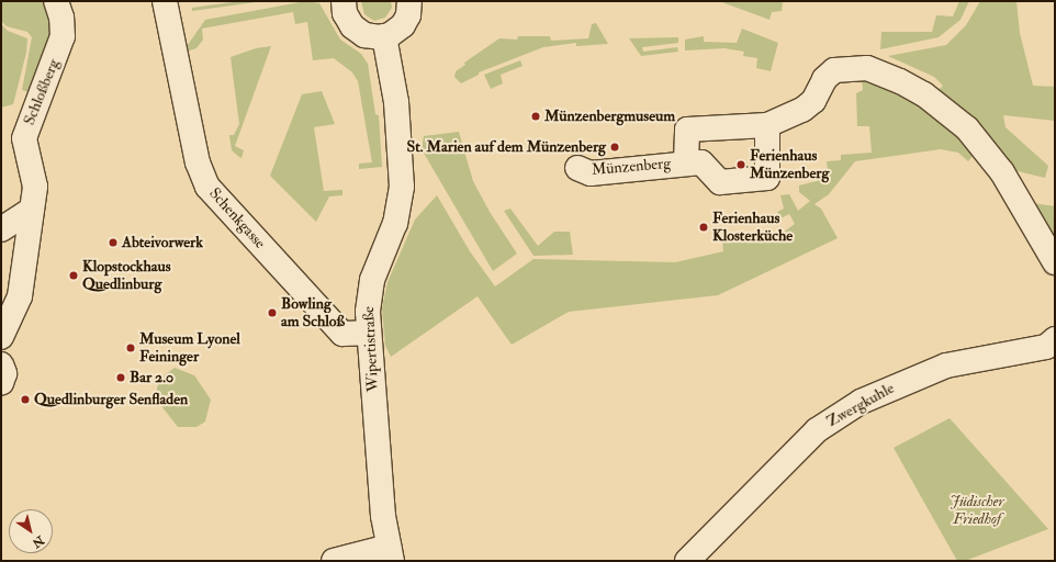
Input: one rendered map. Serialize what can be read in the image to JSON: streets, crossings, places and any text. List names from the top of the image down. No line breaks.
{"streets":{"street":["Schloßberg","Münzenberg","Schenkgasse","Wipertistraße","Zwergkuhle"]},"crossings":[["Schenkgasse","Wipertistraße"]],"parks":["Jüdischer Friedhof"],"places":["Münzenbergmuseum","St. Marien auf dem Münzenberg","Ferienhaus Münzenberg","Ferienhaus Klosterküche","Abteivorwerk","Klopstockhaus Quedlinburg","Bowling am Schloß","Museum Lyonel Feininger","Bar 2.0","Quedlinburger Senfladen"],"north":"bottom right"}
